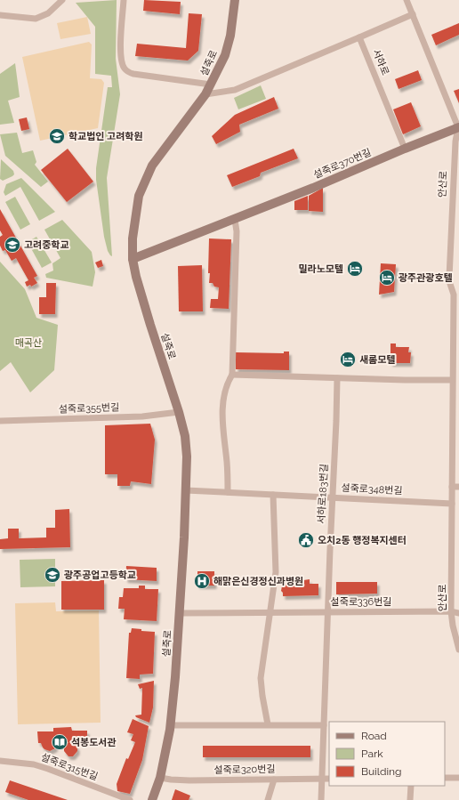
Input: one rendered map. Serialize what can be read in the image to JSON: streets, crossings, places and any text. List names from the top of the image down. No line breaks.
{"streets":{"main road":["설죽로","설죽로370번길"],"street":["서하로","안산로","설죽로355번길","설죽로348번길","서하로183번길","설죽로336번길","설죽로315번길","설죽로320번길"]},"crossings":[["서하로","설죽로370번길"],["설죽로","설죽로370번길"],["설죽로","설죽로355번길"],["설죽로","설죽로348번길"],["설죽로","설죽로336번길"],["설죽로","설죽로320번길"],["설죽로370번길","안산로"],["안산로","설죽로348번길"],["안산로","설죽로336번길"],["설죽로348번길","서하로183번길"],["서하로183번길","설죽로336번길"],["서하로183번길","설죽로320번길"]],"parks":["매곡산"],"places":{"school or university":["학교법인 고려학원","고려중학교","광주공업고등학교"],"hotel":["밀라노모텔","광주관광호텔","새롬모텔"],"public building":["오치2동 행정복지센터"],"hospital":["해맑은신경정신과병원"],"library":["석봉도서관"]},"legend":["Road","Park","Building"]}
